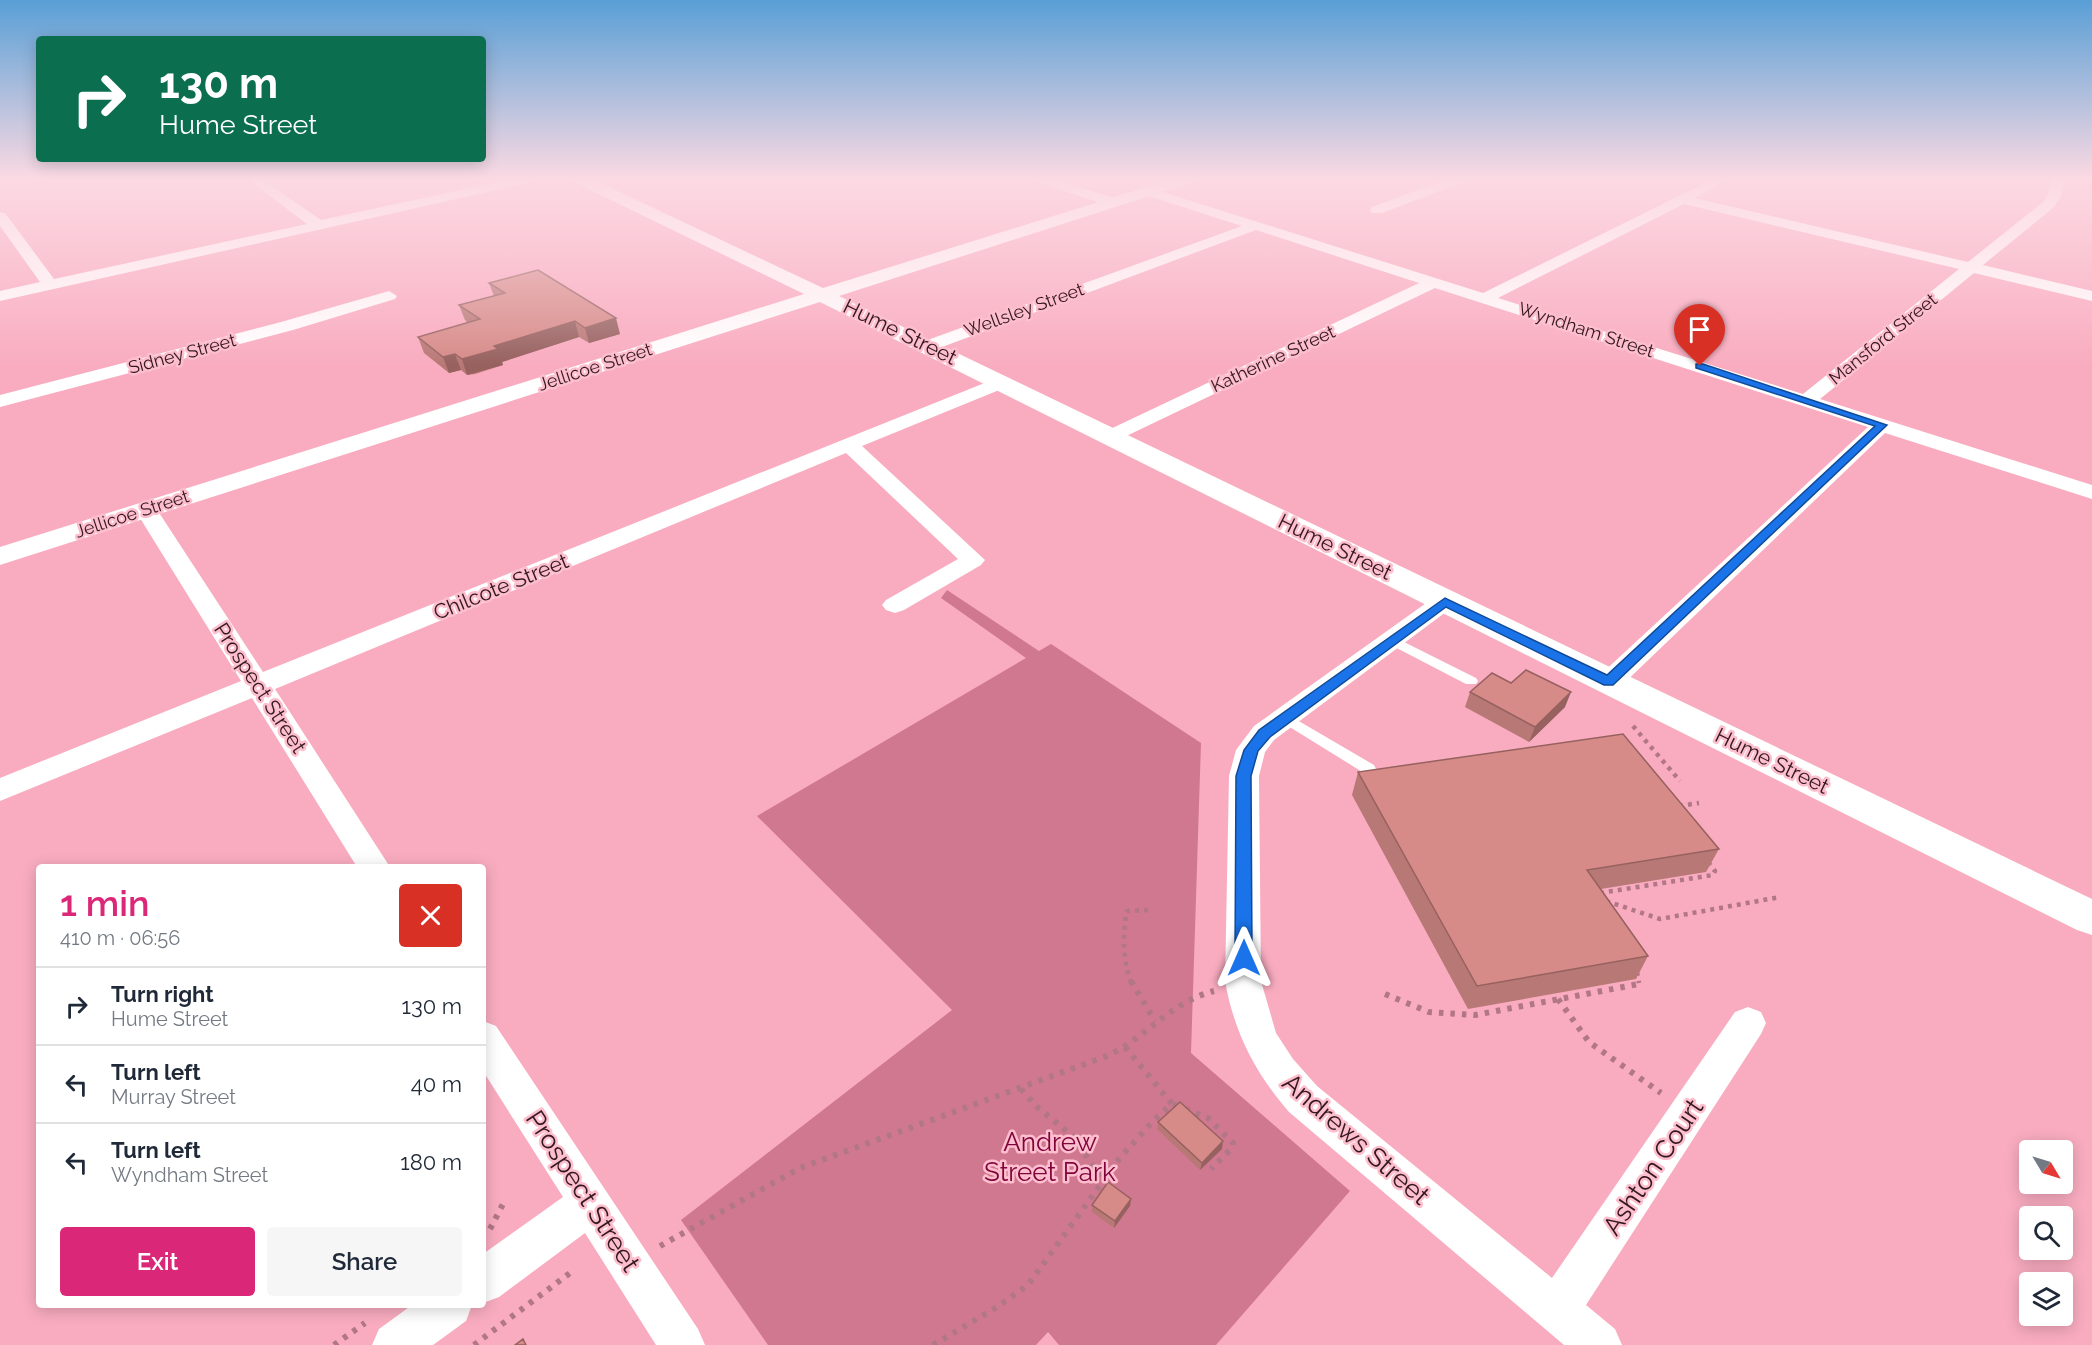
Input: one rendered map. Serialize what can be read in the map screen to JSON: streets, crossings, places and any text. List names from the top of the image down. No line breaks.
{"streets":{"street":["Wellsley Street","Wyndham Street","Hume Street","Mansford Street","Sidney Street","Katherine Street","Jellicoe Street","Chilcote Street","Prospect Street","Andrews Street","Ashton Court"]},"crossings":[["Wellsley Street","Hume Street"],["Wyndham Street","Mansford Street"],["Wyndham Street","Katherine Street"],["Hume Street","Katherine Street"],["Hume Street","Jellicoe Street"],["Hume Street","Chilcote Street"],["Hume Street","Andrews Street"],["Jellicoe Street","Prospect Street"],["Chilcote Street","Prospect Street"],["Andrews Street","Ashton Court"]],"parks":["Andrew Street Park"],"north":"bottom right","page":{"turn":["130 m","Hume Street"],"heading":["1 min","410 m · 06:56"],"list":[{"name":"Turn right","note":"Hume Street","value":"130 m"},{"name":"Turn left","note":"Murray Street","value":"40 m"},{"name":"Turn left","note":"Wyndham Street","value":"180 m"}],"buttons":["Exit","Share"]}}
